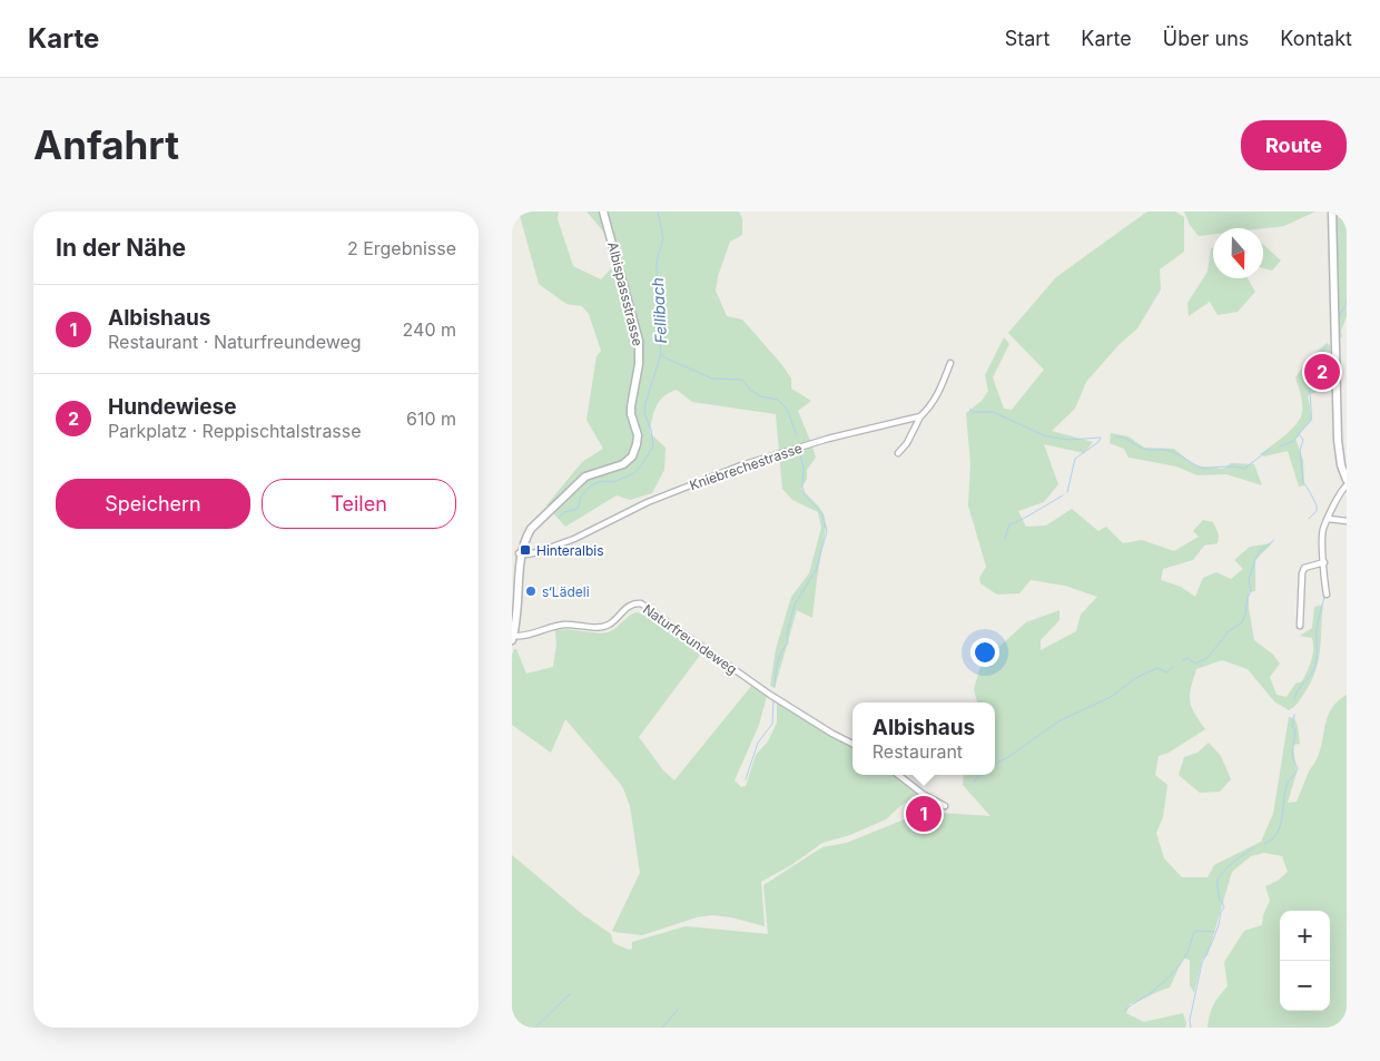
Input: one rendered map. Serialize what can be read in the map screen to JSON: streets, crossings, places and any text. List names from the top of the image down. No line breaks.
{"streets":{"main road":["Albispassstrasse"],"street":["Kniebrechestrasse","Naturfreundeweg"]},"crossings":[["Albispassstrasse","Kniebrechestrasse"]],"water":["Fellibach"],"places":{"transit":["Hinteralbis"],"other":["s‘Lädeli"]},"north":"bottom","page":{"header":"Karte","nav":["Start","Karte","Über uns","Kontakt"],"buttons":["Route",["Speichern","Teilen"]],"title":"Anfahrt","heading":["In der Nähe","2 Ergebnisse"],"list":[{"mark":"1","name":"Albishaus","note":"Restaurant · Naturfreundeweg","value":"240 m"},{"mark":"2","name":"Hundewiese","note":"Parkplatz · Reppischtalstrasse","value":"610 m"}],"pins":["2","1"],"popup":["Albishaus","Restaurant"],"map_buttons":["+","−"]}}
